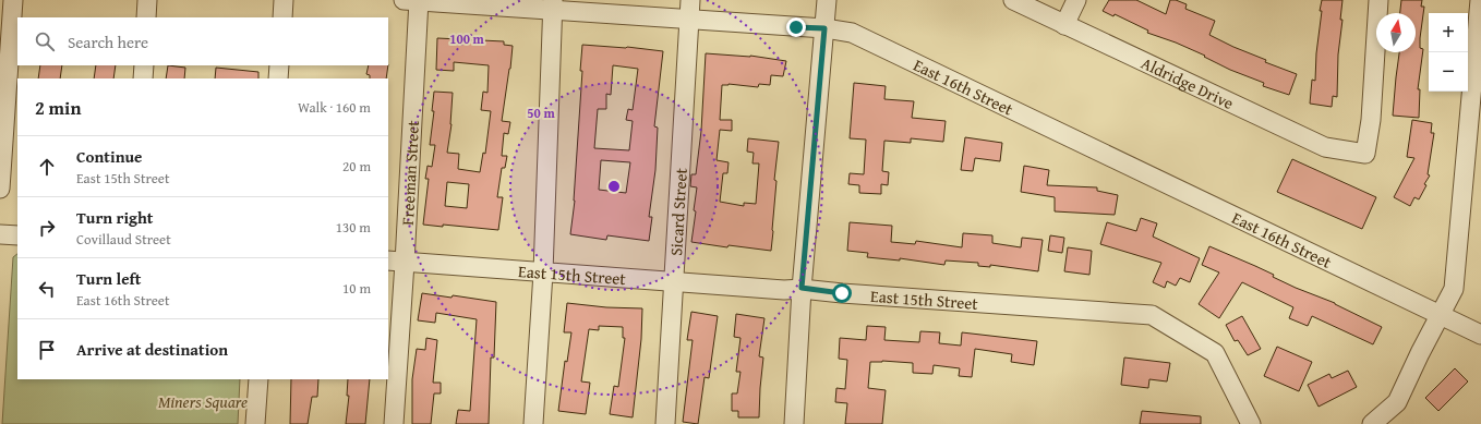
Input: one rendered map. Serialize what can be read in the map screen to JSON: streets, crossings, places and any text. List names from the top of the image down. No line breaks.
{"streets":{"street":["Aldridge Drive","East 16th Street","Freeman Street","Sicard Street","East 15th Street"]},"crossings":[["East 16th Street","Freeman Street"],["East 16th Street","Sicard Street"],["Freeman Street","East 15th Street"],["Sicard Street","East 15th Street"]],"parks":["Miners Square"],"north":"top","page":{"map_buttons":["+","−"],"search":"Search here","heading":["2 min","Walk · 160 m"],"list":[["Continue","East 15th Street","20 m"],["Turn right","Covillaud Street","130 m"],["Turn left","East 16th Street","10 m"],"Arrive at destination"]},"rings":["100 m","50 m"]}
